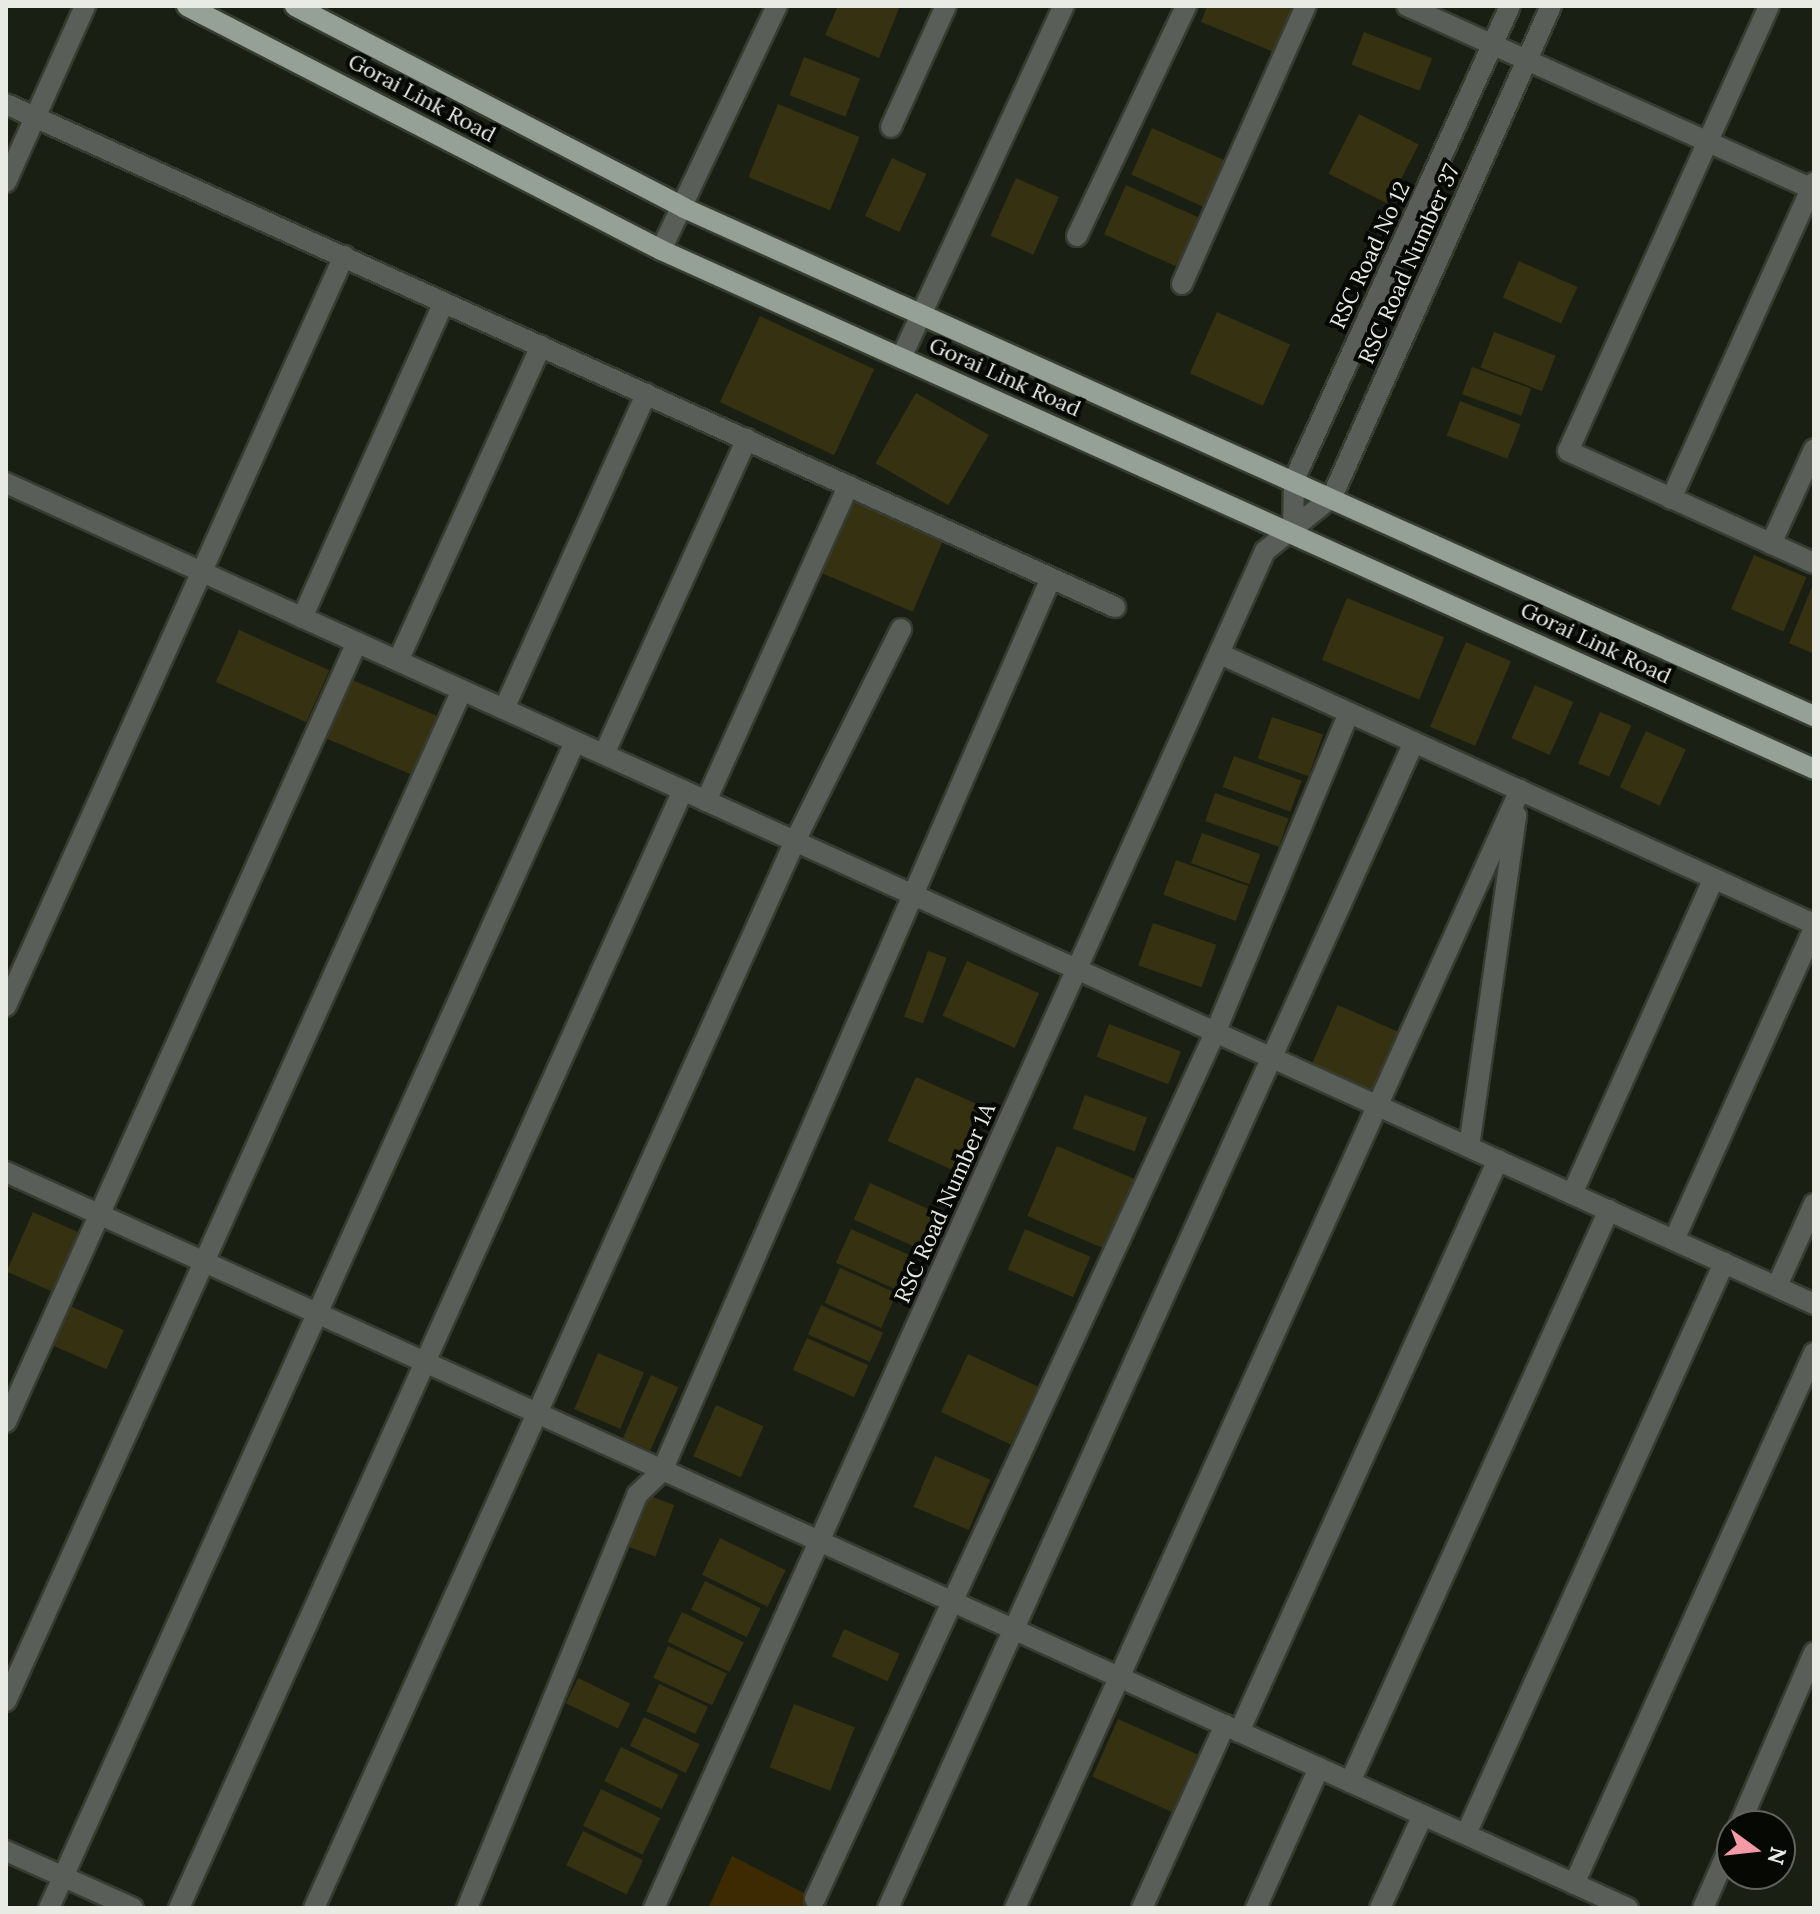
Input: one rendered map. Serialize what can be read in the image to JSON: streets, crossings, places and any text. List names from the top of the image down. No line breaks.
{"streets":{"main road":["Gorai Link Road"],"street":["RSC Road No 12","RSC Road Number 37","RSC Road Number 1A"]},"crossings":[["Gorai Link Road","RSC Road No 12"],["Gorai Link Road","RSC Road Number 37"],["Gorai Link Road","RSC Road Number 1A"],["RSC Road No 12","RSC Road Number 37"],["RSC Road No 12","RSC Road Number 1A"],["RSC Road Number 37","RSC Road Number 1A"]],"north":"right"}
